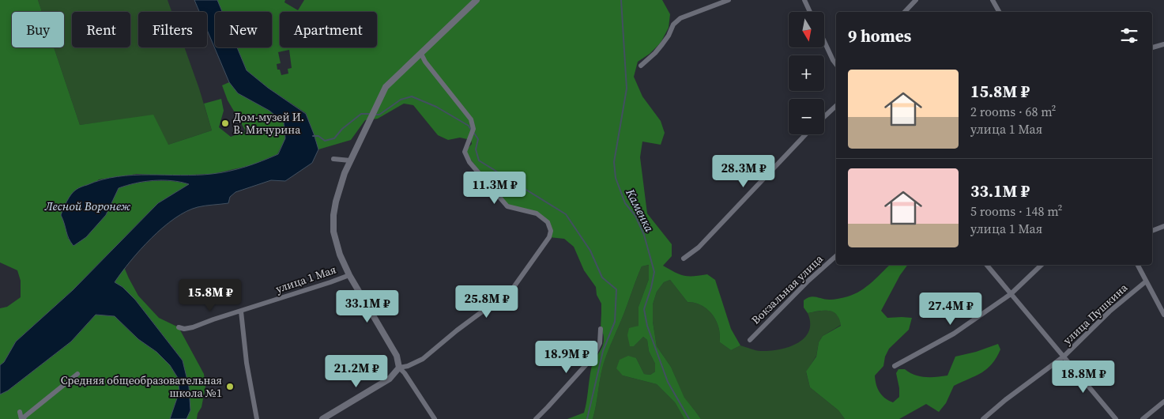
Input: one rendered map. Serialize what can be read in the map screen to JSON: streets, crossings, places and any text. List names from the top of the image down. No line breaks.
{"streets":{"street":["улица 1 Мая","Вокзальная улица","улица Пушкина"]},"water":["Лесной Воронеж","Каменка"],"places":["Дом-музей И. В. Мичурина","Средняя общеобразовательная школа №1"],"north":"bottom","page":{"map_buttons":["+","−"],"chip":["Buy","Rent","Filters","New","Apartment"],"heading":"9 homes","list":[{"name":"15.8M ₽","note":"2 rooms · 68 m² · улица 1 Мая"},{"name":"33.1M ₽","note":"5 rooms · 148 m² · улица 1 Мая"}],"price":["28.3M ₽","11.3M ₽","15.8M ₽","25.8M ₽","33.1M ₽","27.4M ₽","18.9M ₽","21.2M ₽","18.8M ₽"]}}
